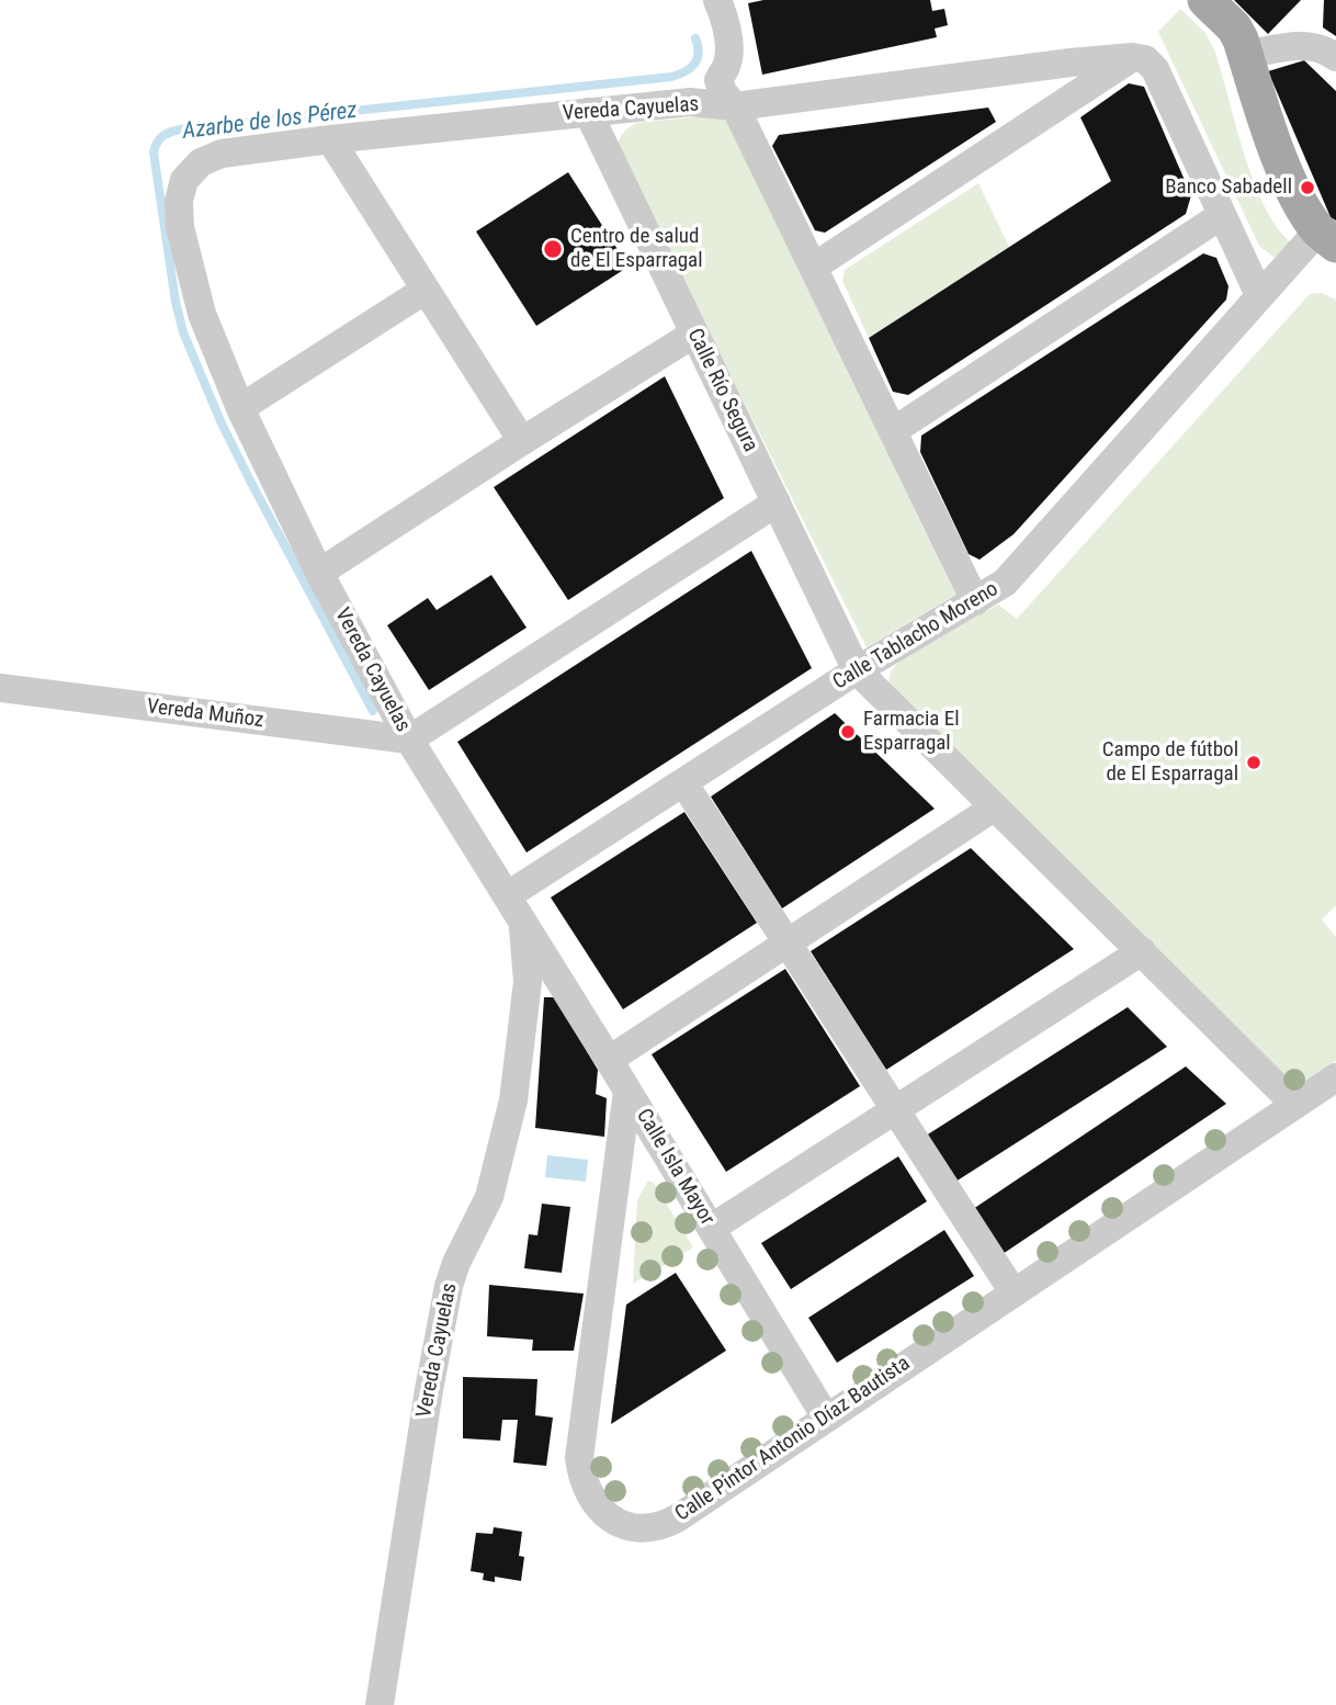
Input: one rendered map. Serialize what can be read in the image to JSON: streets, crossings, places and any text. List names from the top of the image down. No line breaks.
{"streets":{"street":["Vereda Cayuelas","Calle Río Segura","Calle Tablacho Moreno","Vereda Muñoz","Calle Isla Mayor","Calle Pintor Antonio Díaz Bautista"]},"crossings":[["Vereda Cayuelas","Calle Río Segura"],["Vereda Cayuelas","Calle Tablacho Moreno"],["Vereda Cayuelas","Vereda Muñoz"],["Vereda Cayuelas","Calle Isla Mayor"],["Calle Río Segura","Calle Tablacho Moreno"],["Calle Río Segura","Calle Pintor Antonio Díaz Bautista"],["Calle Tablacho Moreno","Calle Isla Mayor"],["Calle Isla Mayor","Calle Pintor Antonio Díaz Bautista"]],"water":["Azarbe de los Pérez"],"places":["Banco Sabadell","Centro de salud de El Esparragal","Farmacia El Esparragal","Campo de fútbol de El Esparragal"]}
